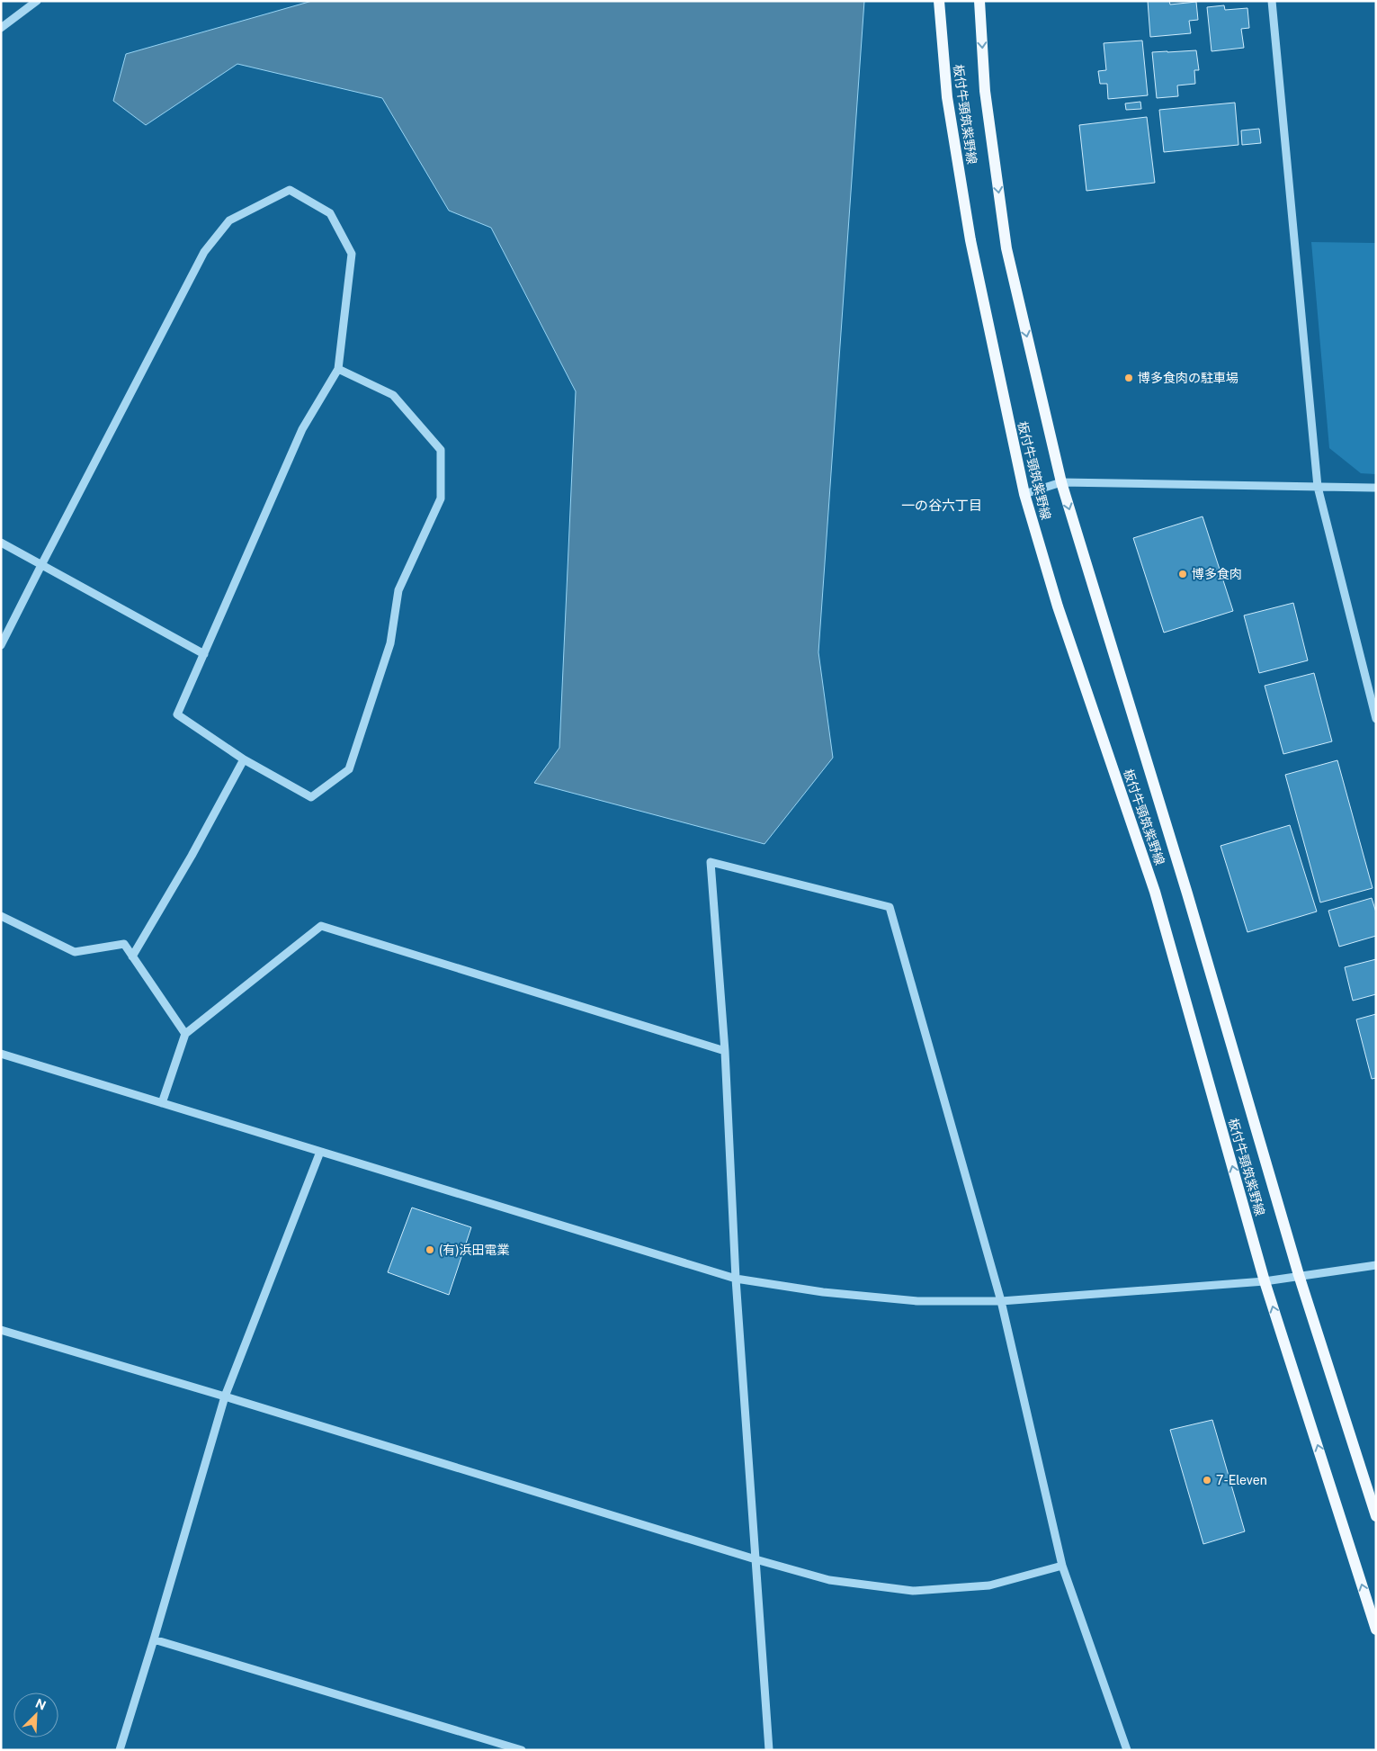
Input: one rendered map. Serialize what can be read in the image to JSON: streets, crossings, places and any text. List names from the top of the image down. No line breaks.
{"streets":{"main road":["板付牛頸筑紫野線"]},"districts":["一の谷六丁目"],"places":["博多食肉の駐車場","博多食肉","(有)浜田電業","7-Eleven"],"north":"top right"}
